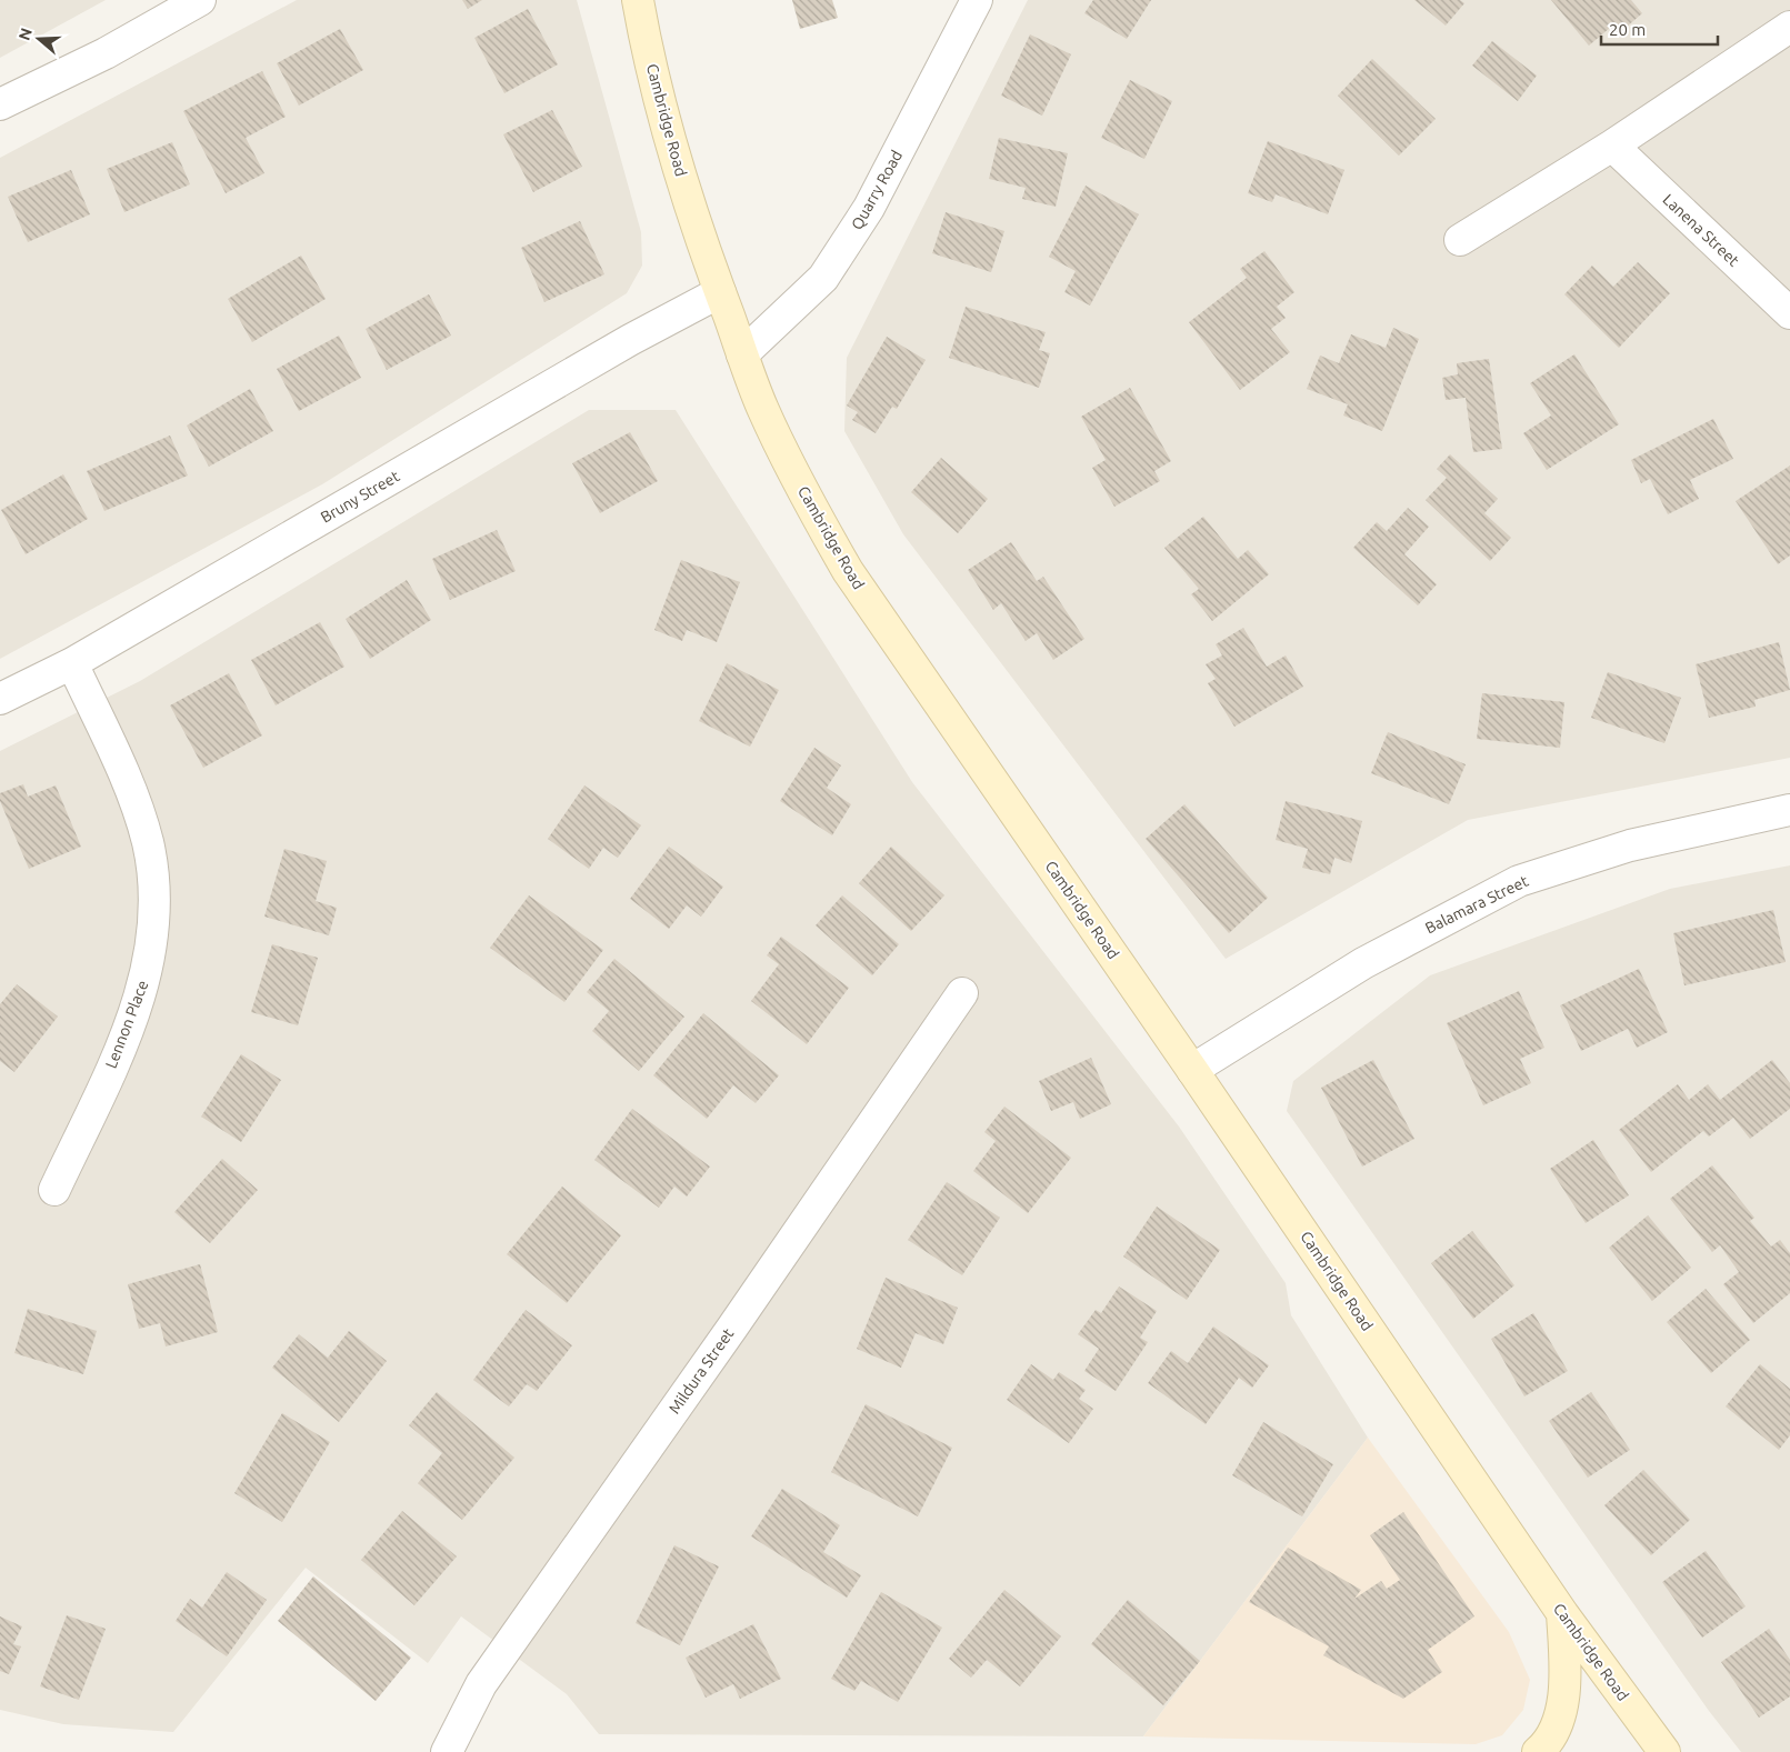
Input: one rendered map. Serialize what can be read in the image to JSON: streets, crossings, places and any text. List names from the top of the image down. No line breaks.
{"streets":{"main road":["Cambridge Road"],"street":["Quarry Road","Lanena Street","Bruny Street","Balamara Street","Lennon Place","Mildura Street"]},"crossings":[["Cambridge Road","Quarry Road"],["Cambridge Road","Bruny Street"],["Cambridge Road","Balamara Street"],["Bruny Street","Lennon Place"]],"scale_bar":"20 m","north":"left"}
